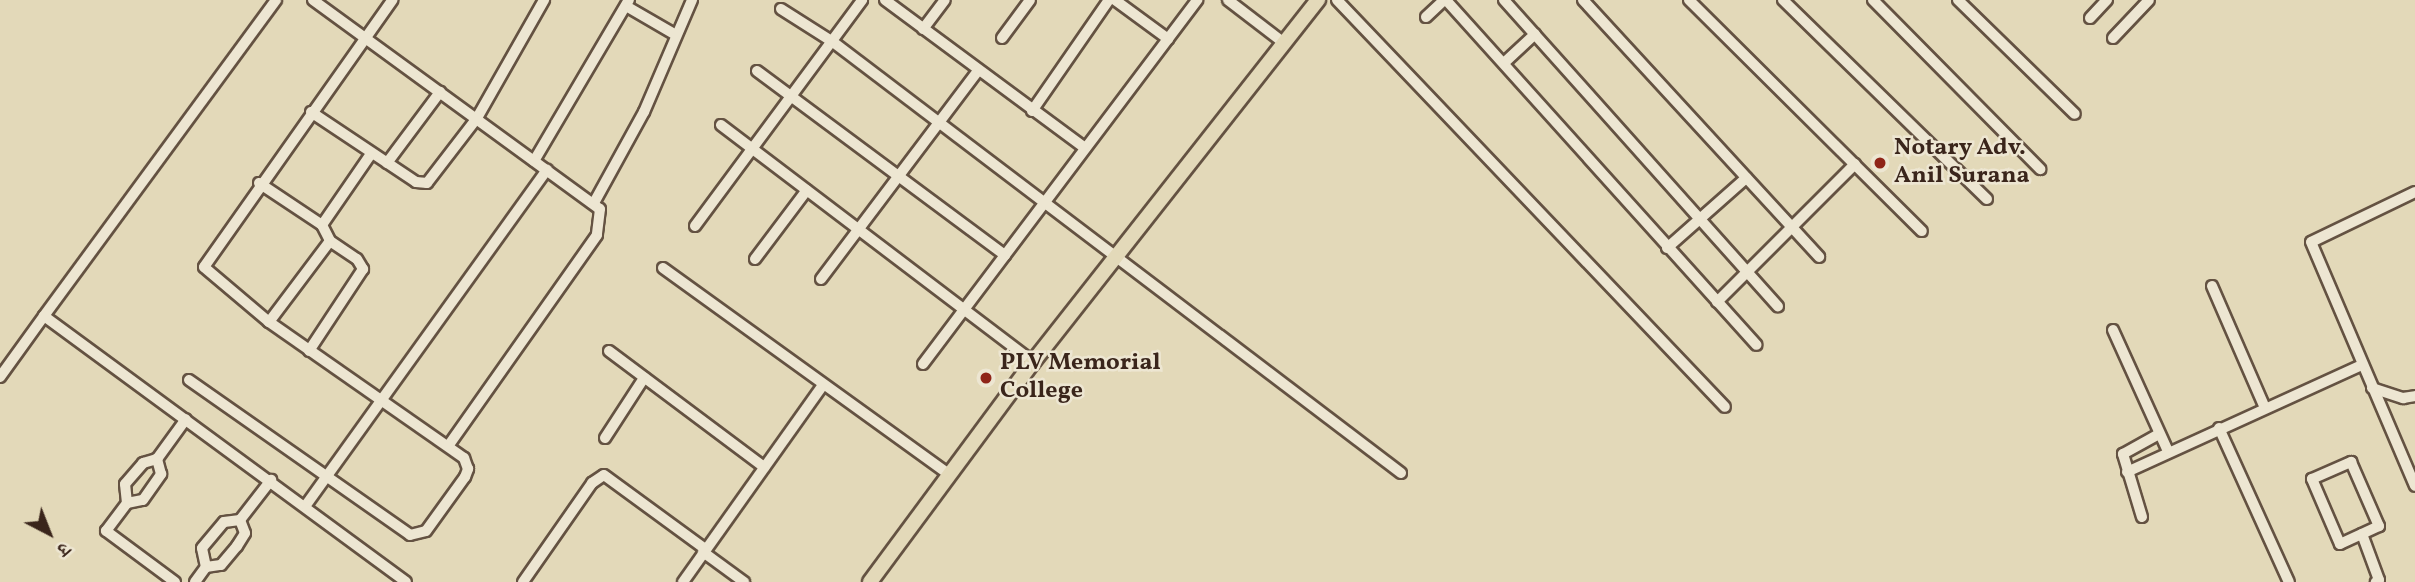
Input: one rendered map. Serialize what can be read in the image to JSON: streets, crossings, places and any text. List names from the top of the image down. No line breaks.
{"places":["Notary Adv. Anil Surana","PLV Memorial College"],"north":"bottom right"}
